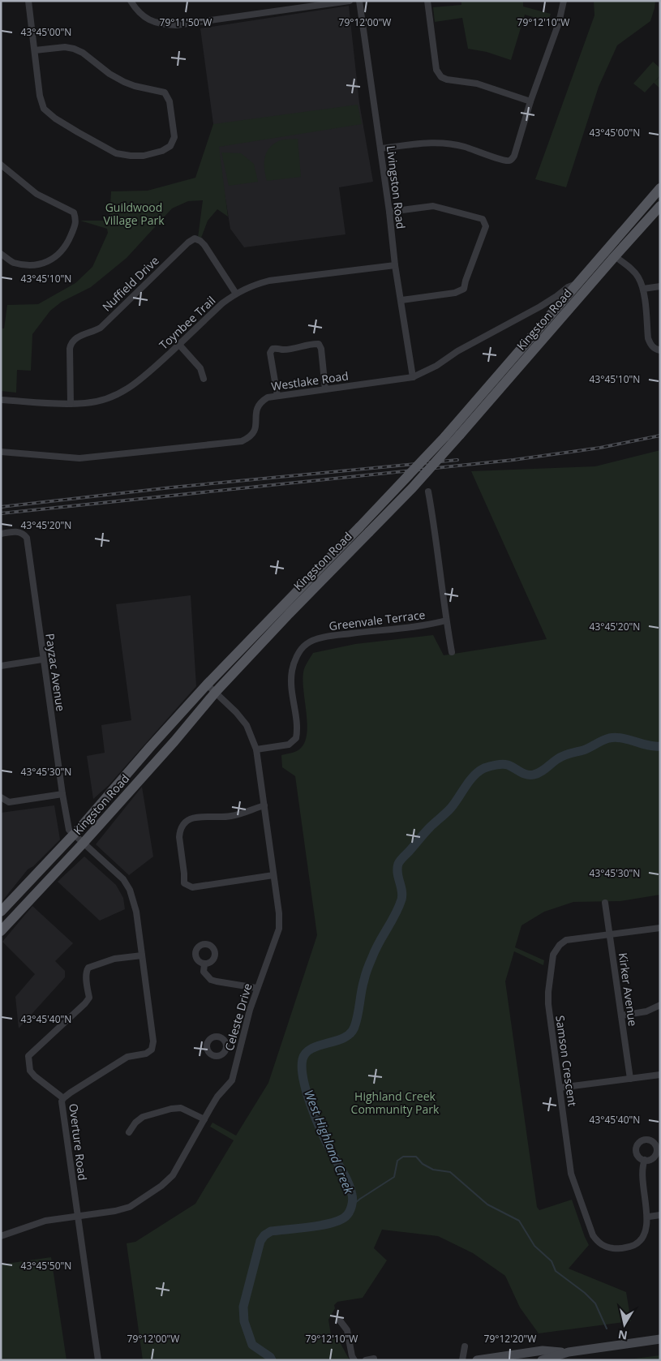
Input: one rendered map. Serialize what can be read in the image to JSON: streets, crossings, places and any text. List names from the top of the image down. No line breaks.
{"streets":{"main road":["Kingston Road"],"street":["Livingston Road","Nuffield Drive","Toynbee Trail","Westlake Road","Greenvale Terrace","Payzac Avenue","Kirker Avenue","Celeste Drive","Samson Crescent","Overture Road"]},"crossings":[["Livingston Road","Toynbee Trail"],["Livingston Road","Westlake Road"],["Nuffield Drive","Toynbee Trail"],["Kingston Road","Westlake Road"],["Kingston Road","Payzac Avenue"],["Kingston Road","Celeste Drive"],["Kingston Road","Overture Road"],["Greenvale Terrace","Celeste Drive"],["Payzac Avenue","Overture Road"],["Kirker Avenue","Samson Crescent"],["Celeste Drive","Overture Road"]],"water":["West Highland Creek"],"parks":["Guildwood Village Park","Highland Creek Community Park"],"north":"bottom","coordinates":["79°11'50\"W","79°12'00\"W","79°12'10\"W","43°45'00\"N","43°45'10\"N","43°45'20\"N","43°45'30\"N","43°45'40\"N","43°45'50\"N","79°12'20\"W"]}
